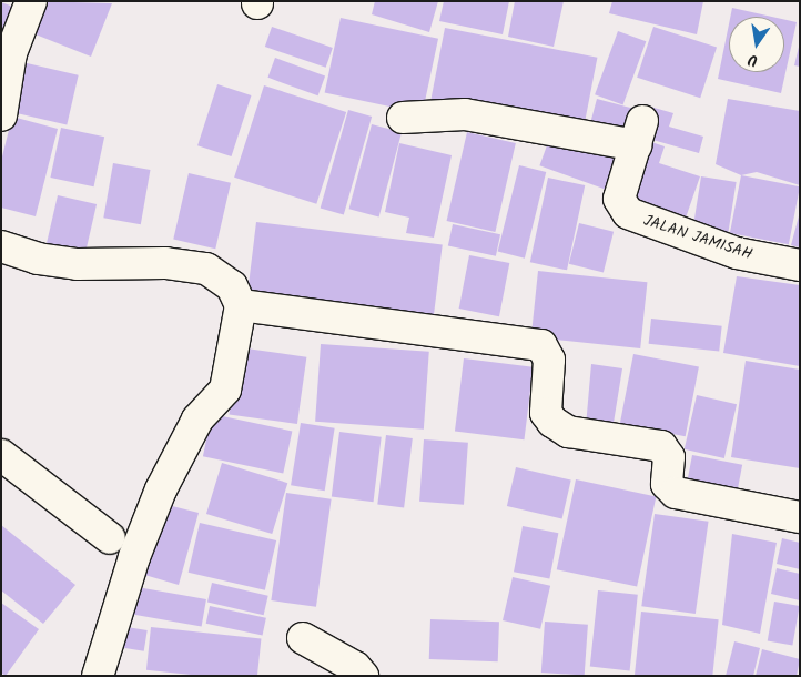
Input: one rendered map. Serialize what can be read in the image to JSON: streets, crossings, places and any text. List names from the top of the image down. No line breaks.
{"streets":{"street":["JALAN JAMISAH"]},"north":"bottom"}
